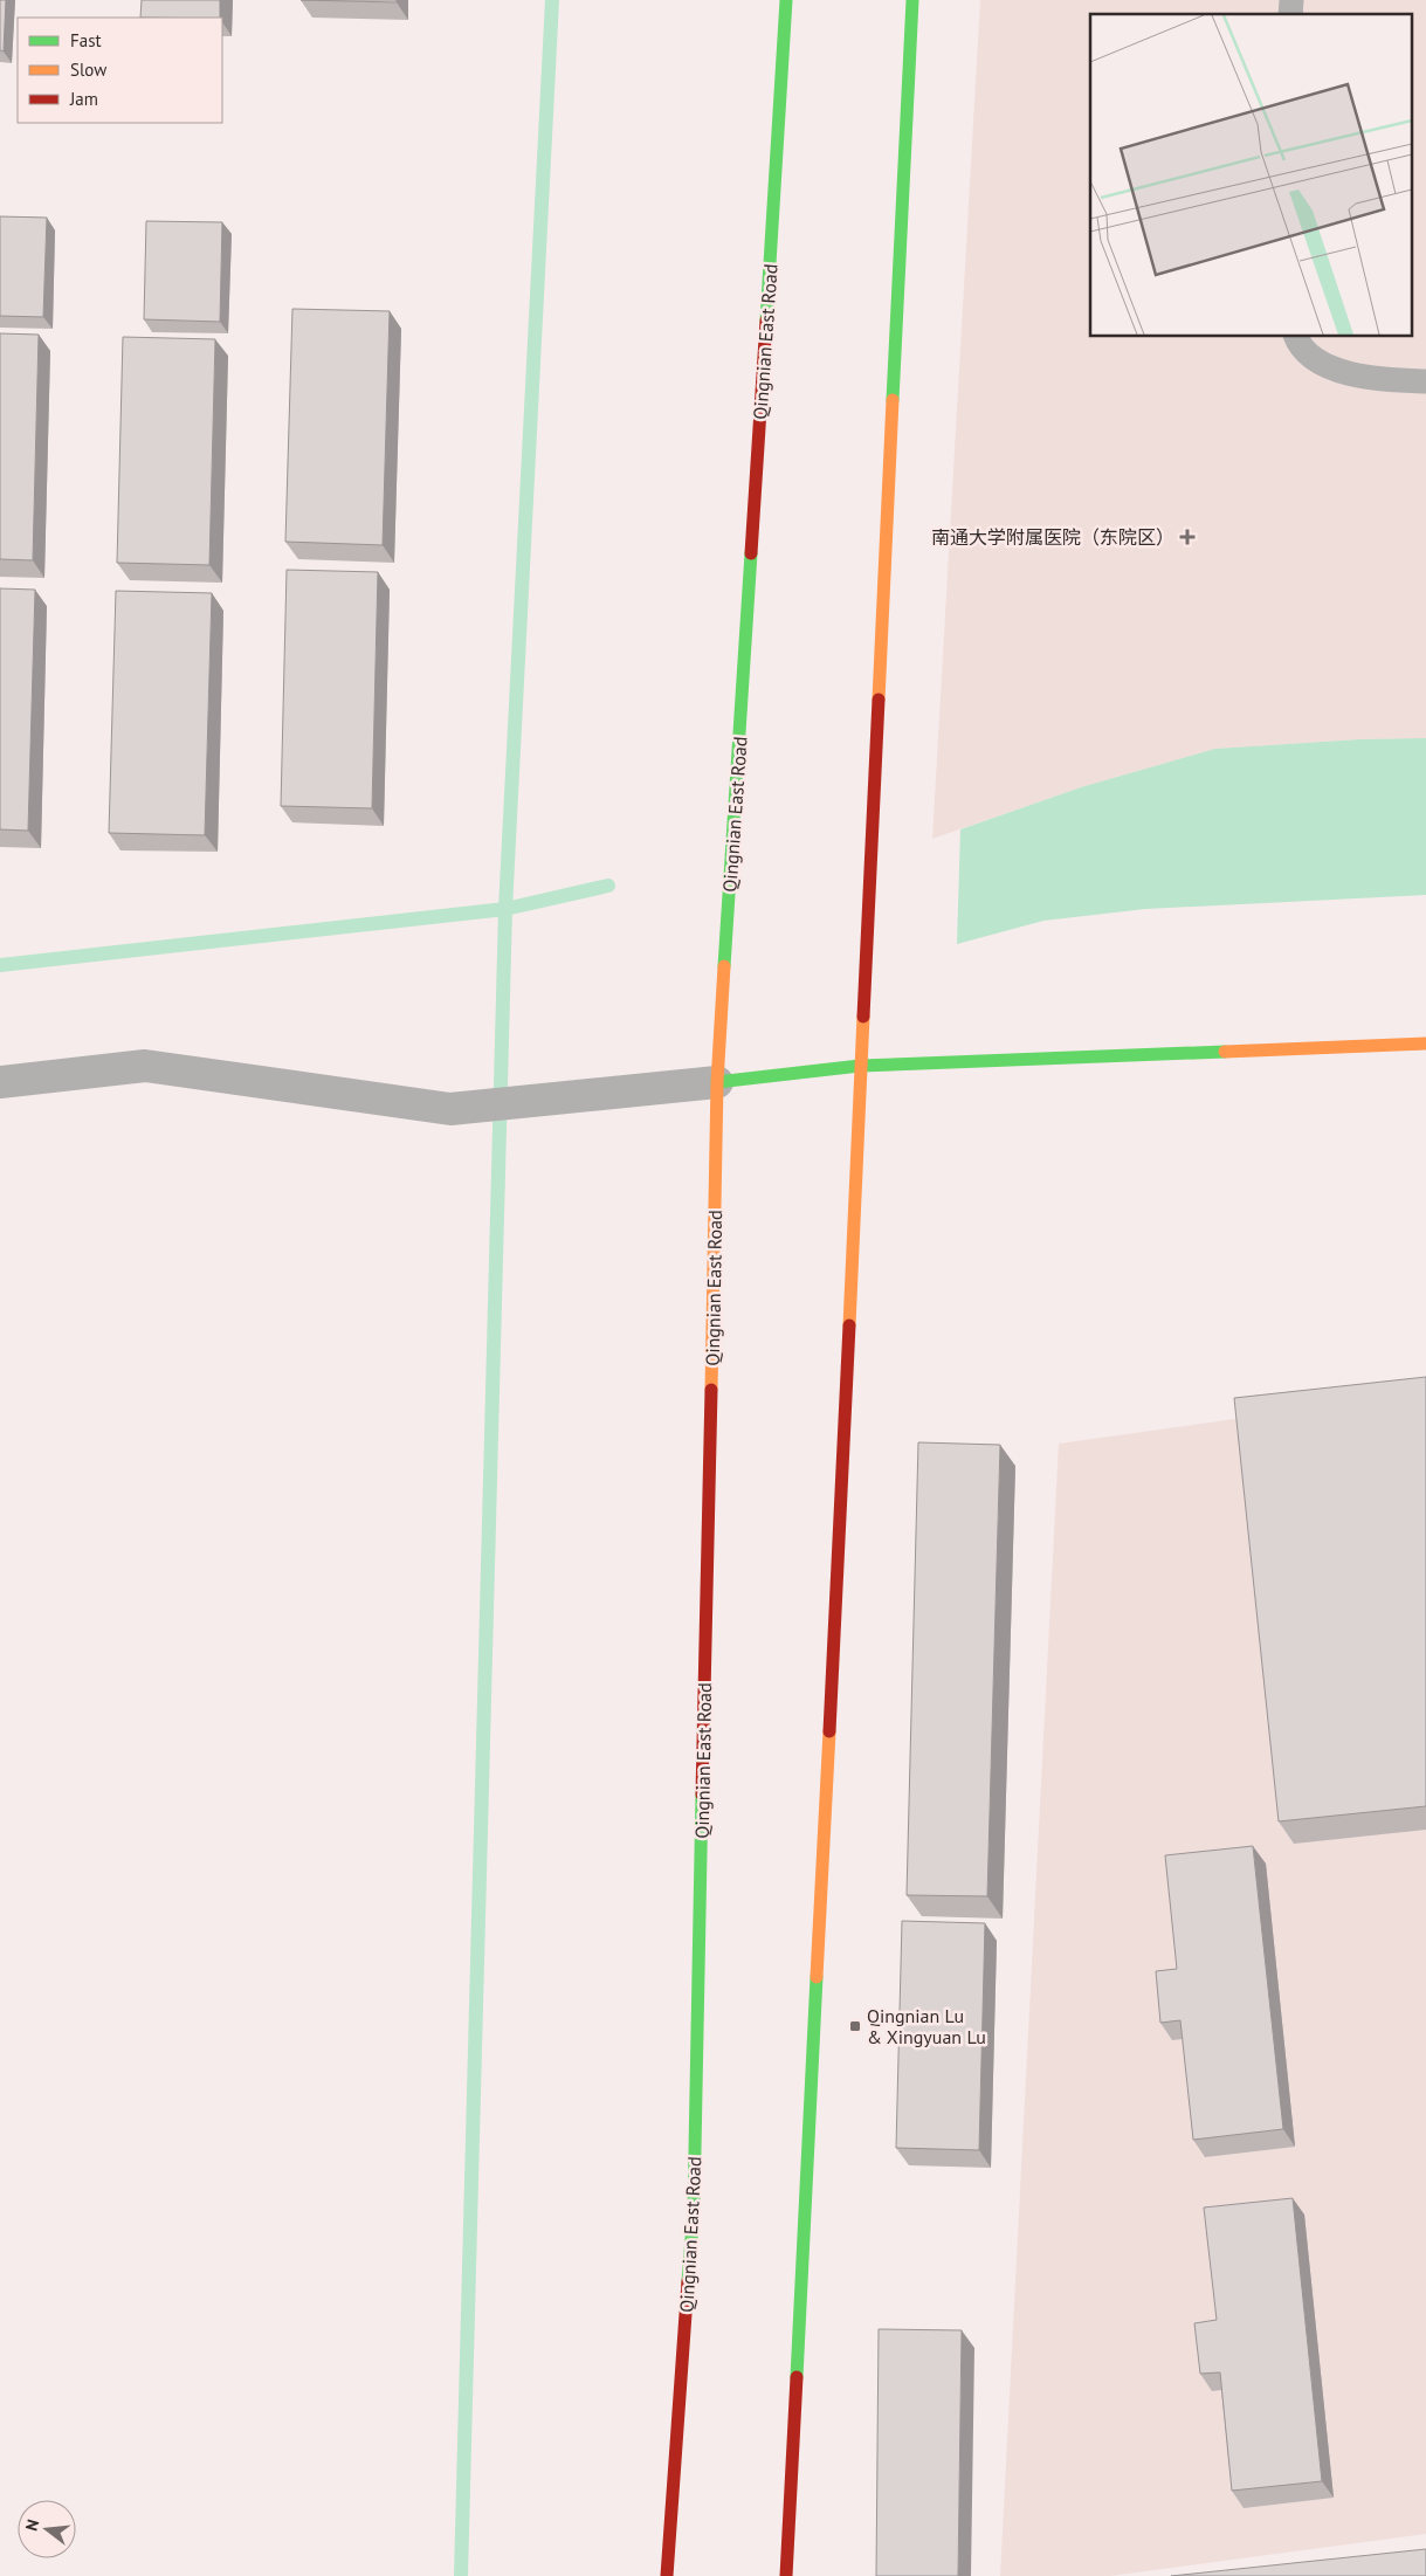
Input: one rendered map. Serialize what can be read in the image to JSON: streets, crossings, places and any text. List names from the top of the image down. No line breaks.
{"streets":{"main road":["Qingnian East Road"]},"places":{"health":["南通大学附属医院（东院区）"],"transit":["Qingnian Lu & Xingyuan Lu"]},"legend":["Fast","Slow","Jam"],"north":"left"}
